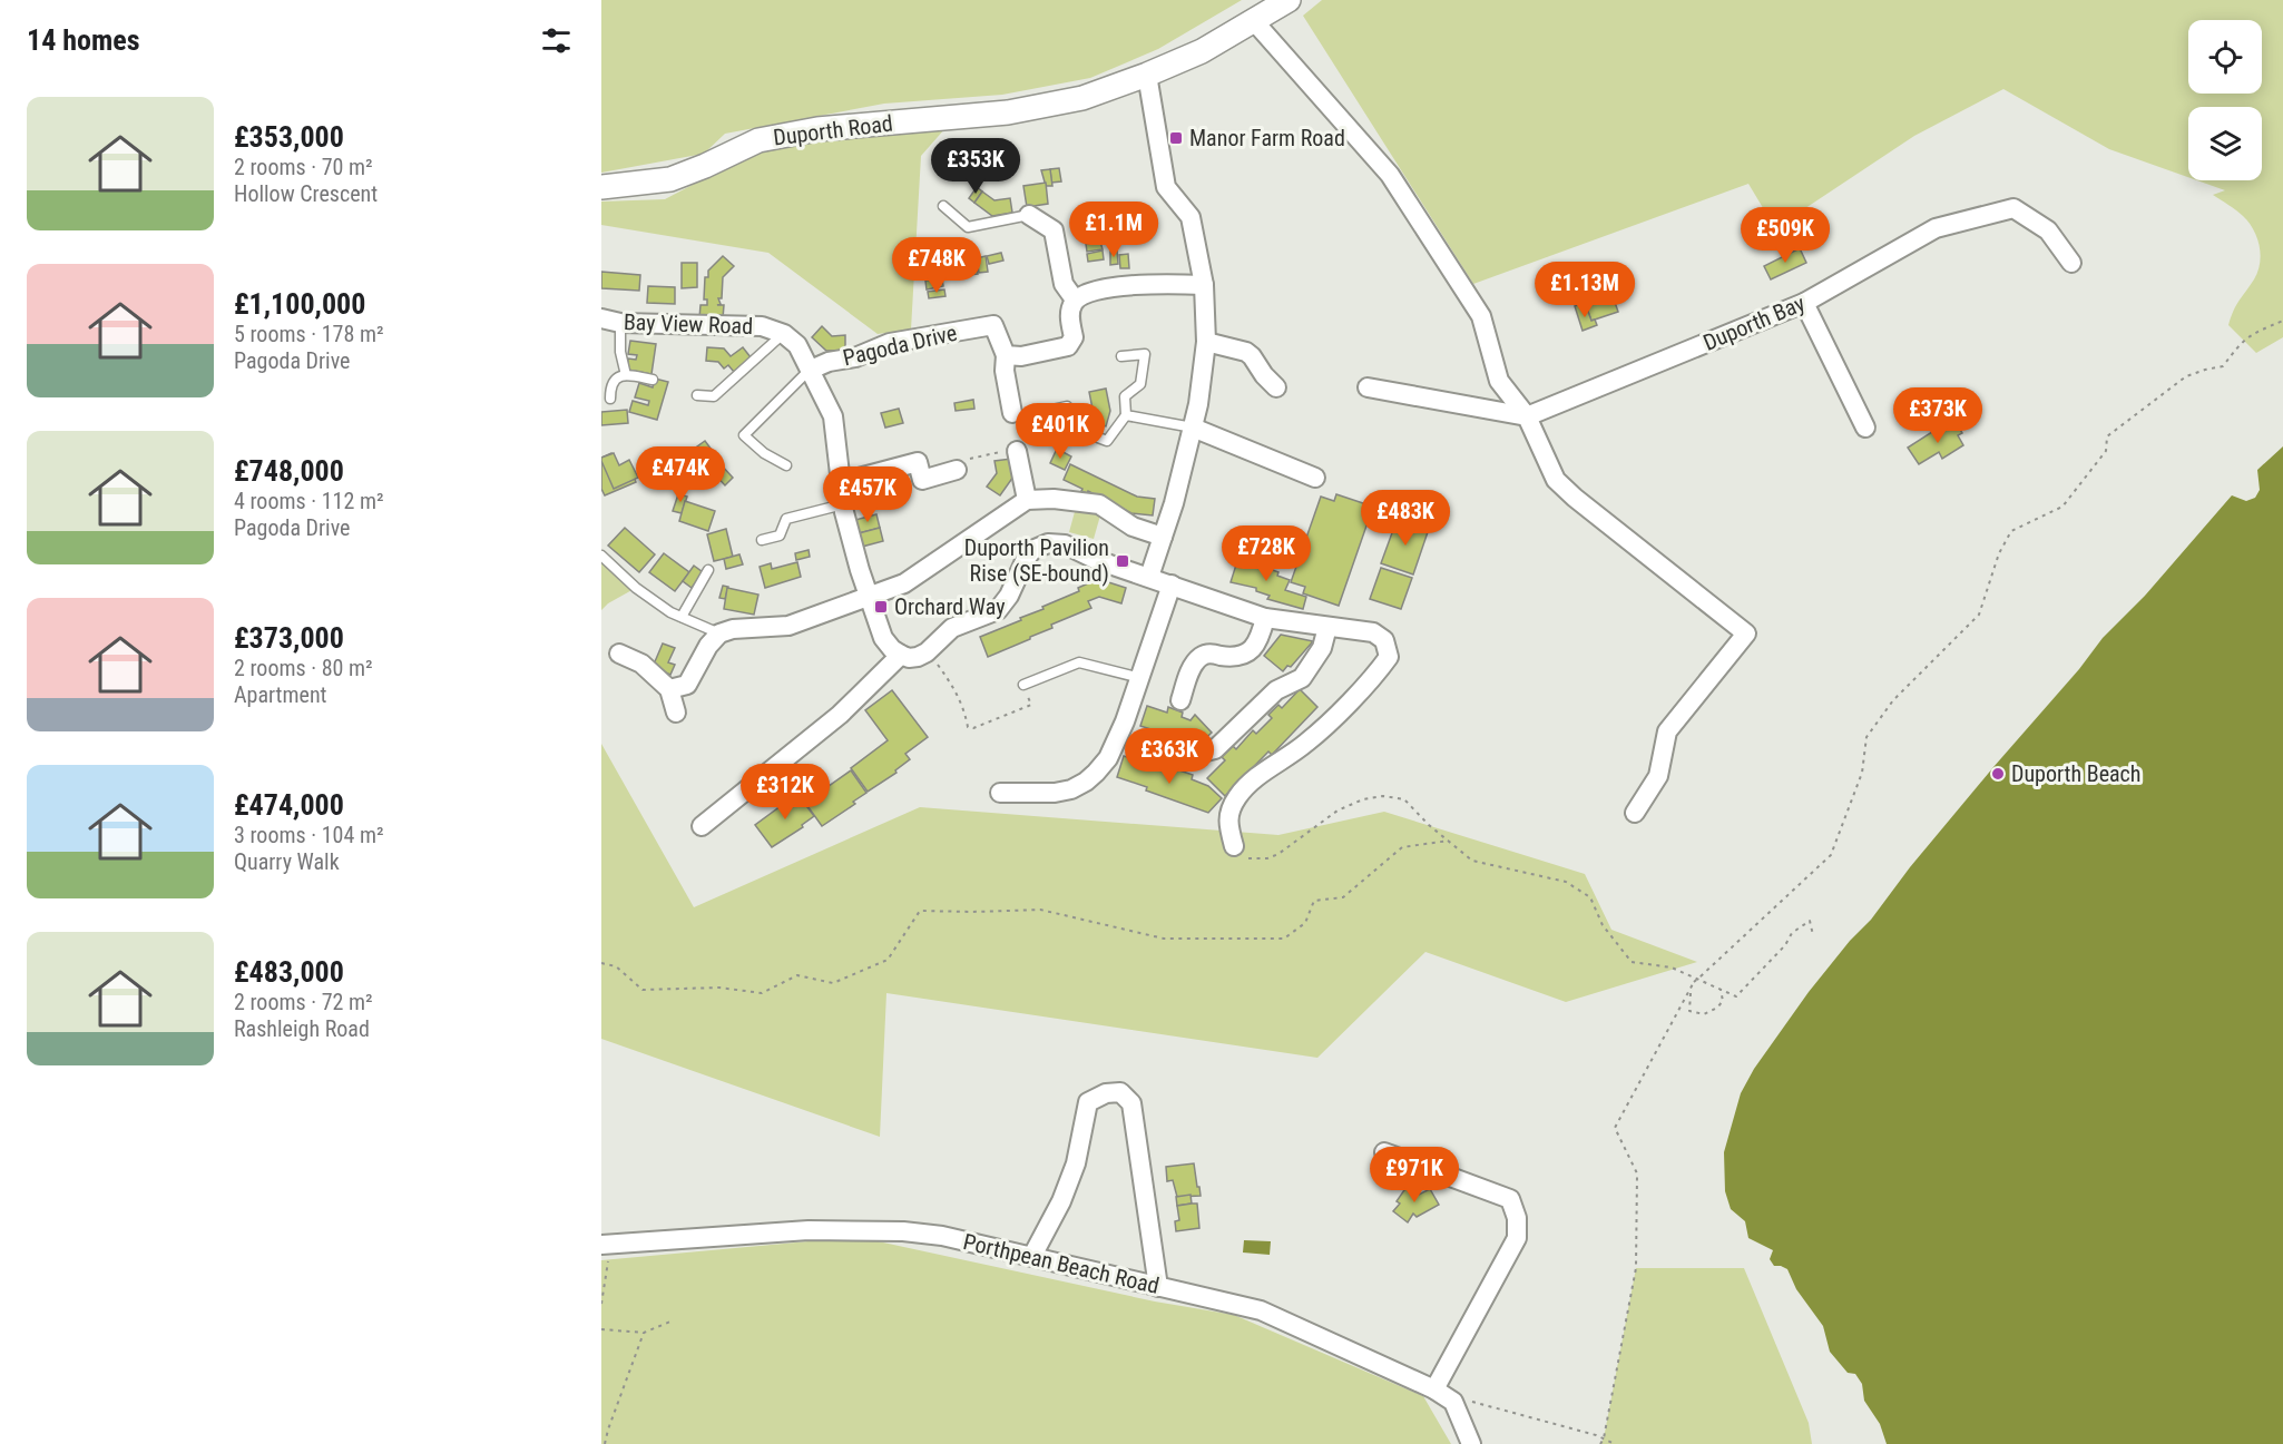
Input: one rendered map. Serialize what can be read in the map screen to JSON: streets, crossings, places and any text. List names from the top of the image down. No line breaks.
{"streets":{"street":["Duporth Road","Duporth Bay","Bay View Road","Pagoda Drive","Porthpean Beach Road"]},"crossings":[["Bay View Road","Pagoda Drive"]],"places":{"transit":["Manor Farm Road","Duporth Pavilion Rise (SE-bound)","Orchard Way"],"other":["Duporth Beach"]},"page":{"heading":"14 homes","list":[{"name":"£353,000","note":"2 rooms · 70 m² · Hollow Crescent"},{"name":"£1,100,000","note":"5 rooms · 178 m² · Pagoda Drive"},{"name":"£748,000","note":"4 rooms · 112 m² · Pagoda Drive"},{"name":"£373,000","note":"2 rooms · 80 m² · Apartment"},{"name":"£474,000","note":"3 rooms · 104 m² · Quarry Walk"},{"name":"£483,000","note":"2 rooms · 72 m² · Rashleigh Road"}],"price":["£353K","£1.1M","£509K","£748K","£1.13M","£373K","£401K","£474K","£457K","£483K","£728K","£363K","£312K","£971K"]}}
